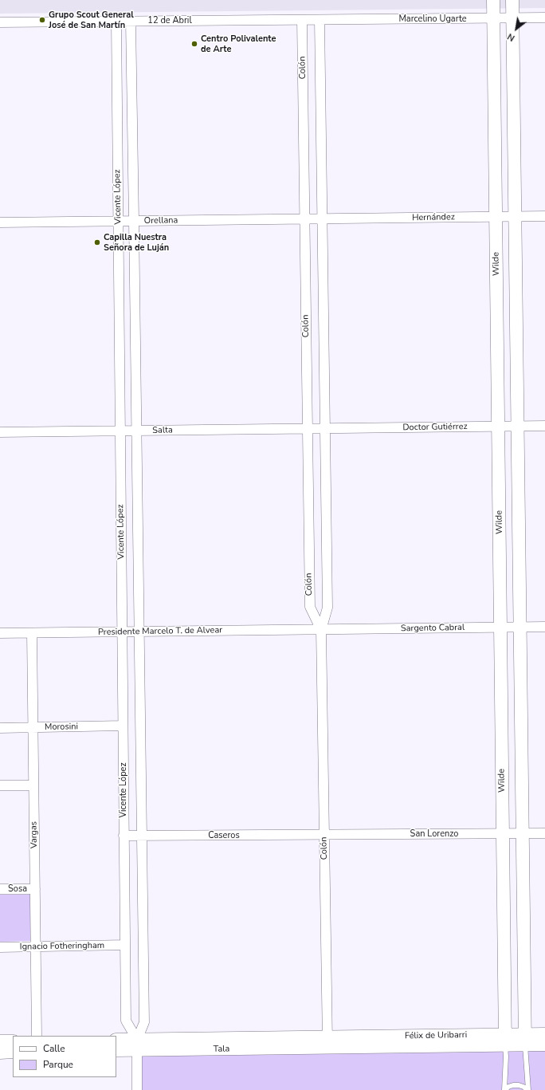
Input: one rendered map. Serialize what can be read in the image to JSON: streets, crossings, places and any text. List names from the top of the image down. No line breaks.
{"streets":{"street":["Marcelino Ugarte","12 de Abril","Colón","Vicente López","Hernández","Orellana","Wilde","Doctor Gutiérrez","Salta","Sargento Cabral","Presidente Marcelo T. de Alvear","Morosini","San Lorenzo","Vargas","Caseros","Sosa","Ignacio Fotheringham","Félix de Uribarri","Tala"]},"crossings":[["Marcelino Ugarte","12 de Abril"],["Marcelino Ugarte","Colón"],["Marcelino Ugarte","Wilde"],["12 de Abril","Colón"],["12 de Abril","Vicente López"],["Colón","Hernández"],["Colón","Orellana"],["Colón","Doctor Gutiérrez"],["Colón","Salta"],["Colón","Sargento Cabral"],["Colón","Presidente Marcelo T. de Alvear"],["Colón","San Lorenzo"],["Colón","Caseros"],["Colón","Félix de Uribarri"],["Colón","Tala"],["Vicente López","Orellana"],["Vicente López","Salta"],["Vicente López","Presidente Marcelo T. de Alvear"],["Vicente López","Morosini"],["Vicente López","Caseros"],["Vicente López","Ignacio Fotheringham"],["Vicente López","Tala"],["Hernández","Orellana"],["Hernández","Wilde"],["Wilde","Doctor Gutiérrez"],["Wilde","Sargento Cabral"],["Wilde","San Lorenzo"],["Wilde","Félix de Uribarri"],["Doctor Gutiérrez","Salta"],["Sargento Cabral","Presidente Marcelo T. de Alvear"],["Presidente Marcelo T. de Alvear","Vargas"],["Morosini","Vargas"],["San Lorenzo","Caseros"],["Vargas","Sosa"],["Vargas","Ignacio Fotheringham"],["Félix de Uribarri","Tala"]],"places":["Grupo Scout General José de San Martín","Centro Polivalente de Arte","Capilla Nuestra Señora de Luján"],"legend":["Calle","Parque"],"north":"bottom left"}
